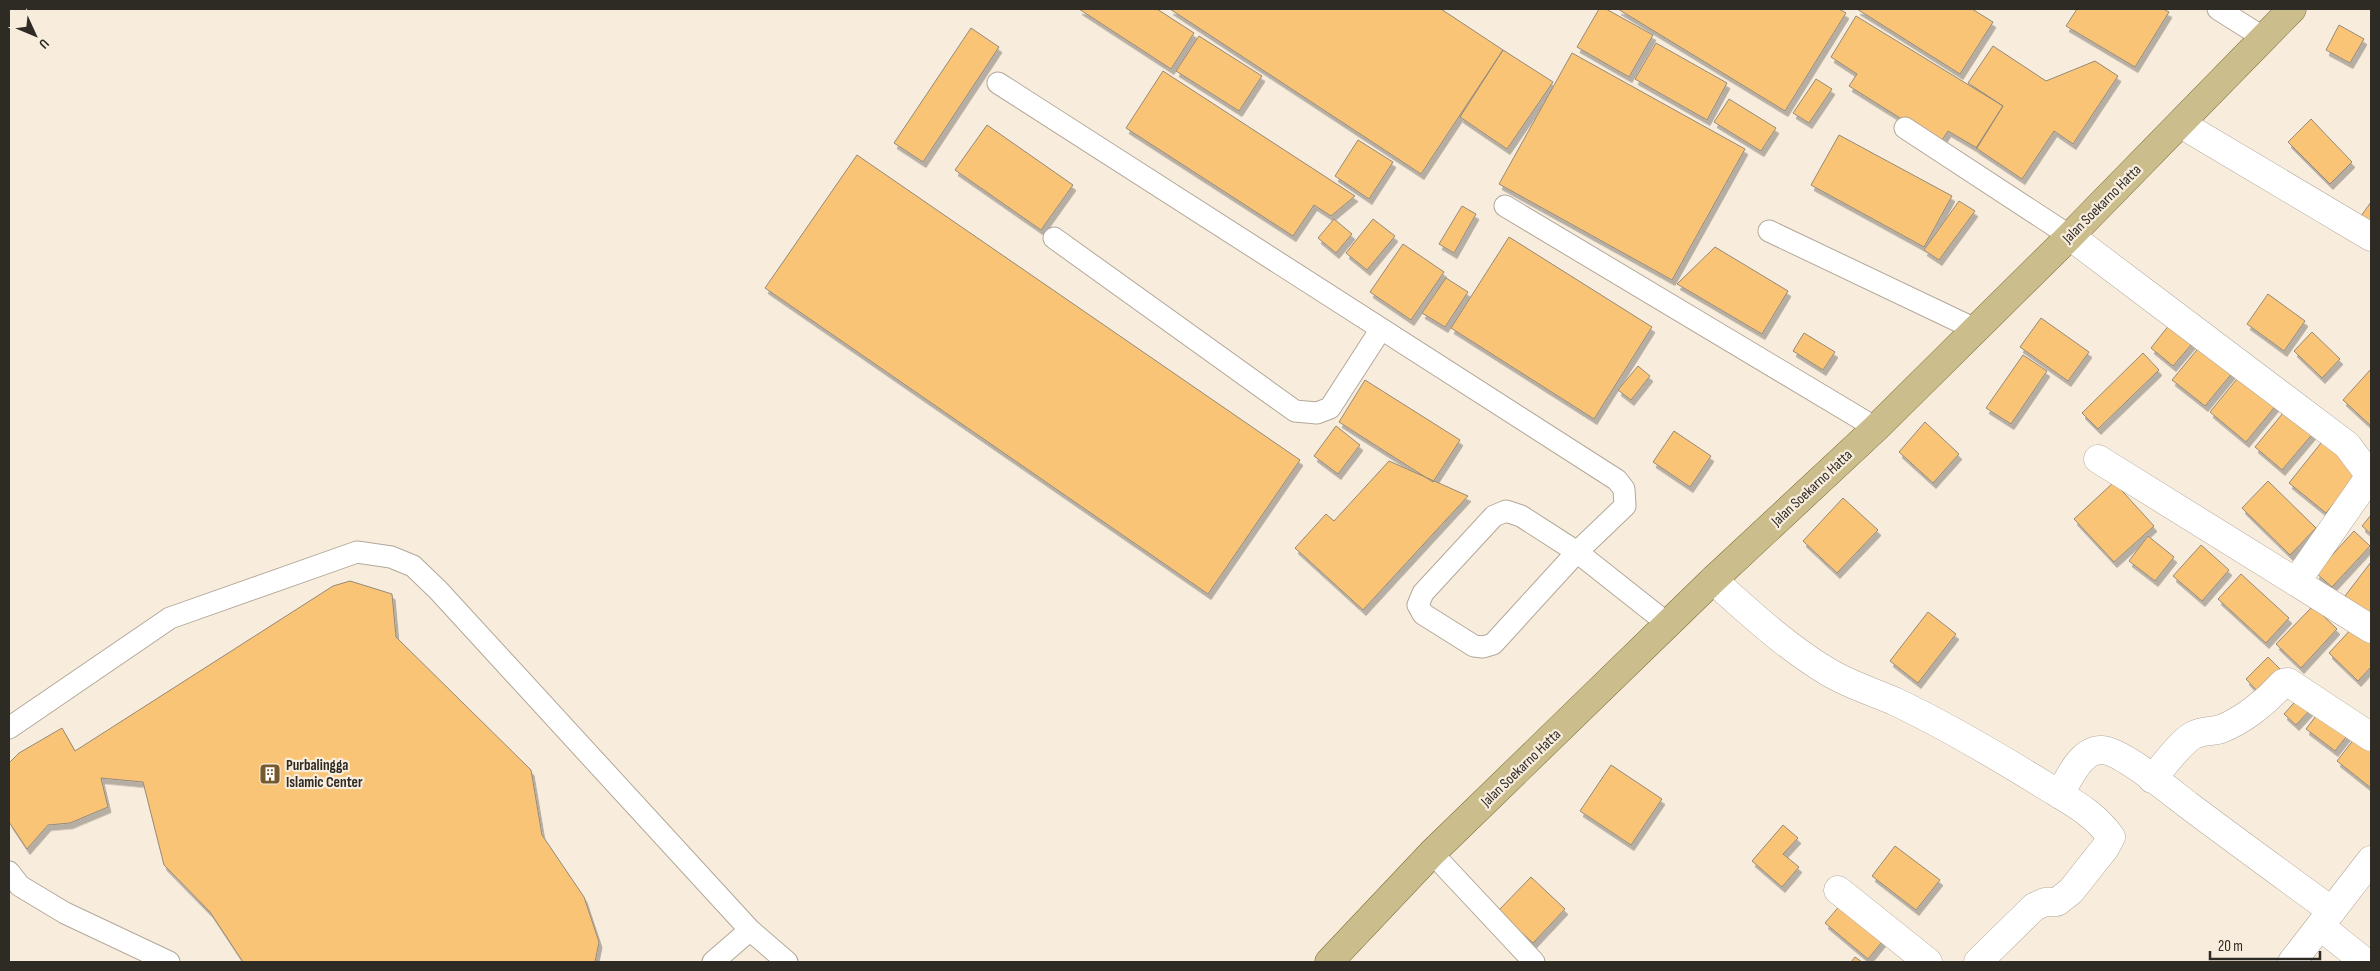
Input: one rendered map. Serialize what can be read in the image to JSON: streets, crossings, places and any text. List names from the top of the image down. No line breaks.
{"streets":{"main road":["Jalan Soekarno Hatta"]},"places":{"building":["Purbalingga Islamic Center"]},"scale_bar":"20 m","north":"bottom right"}
